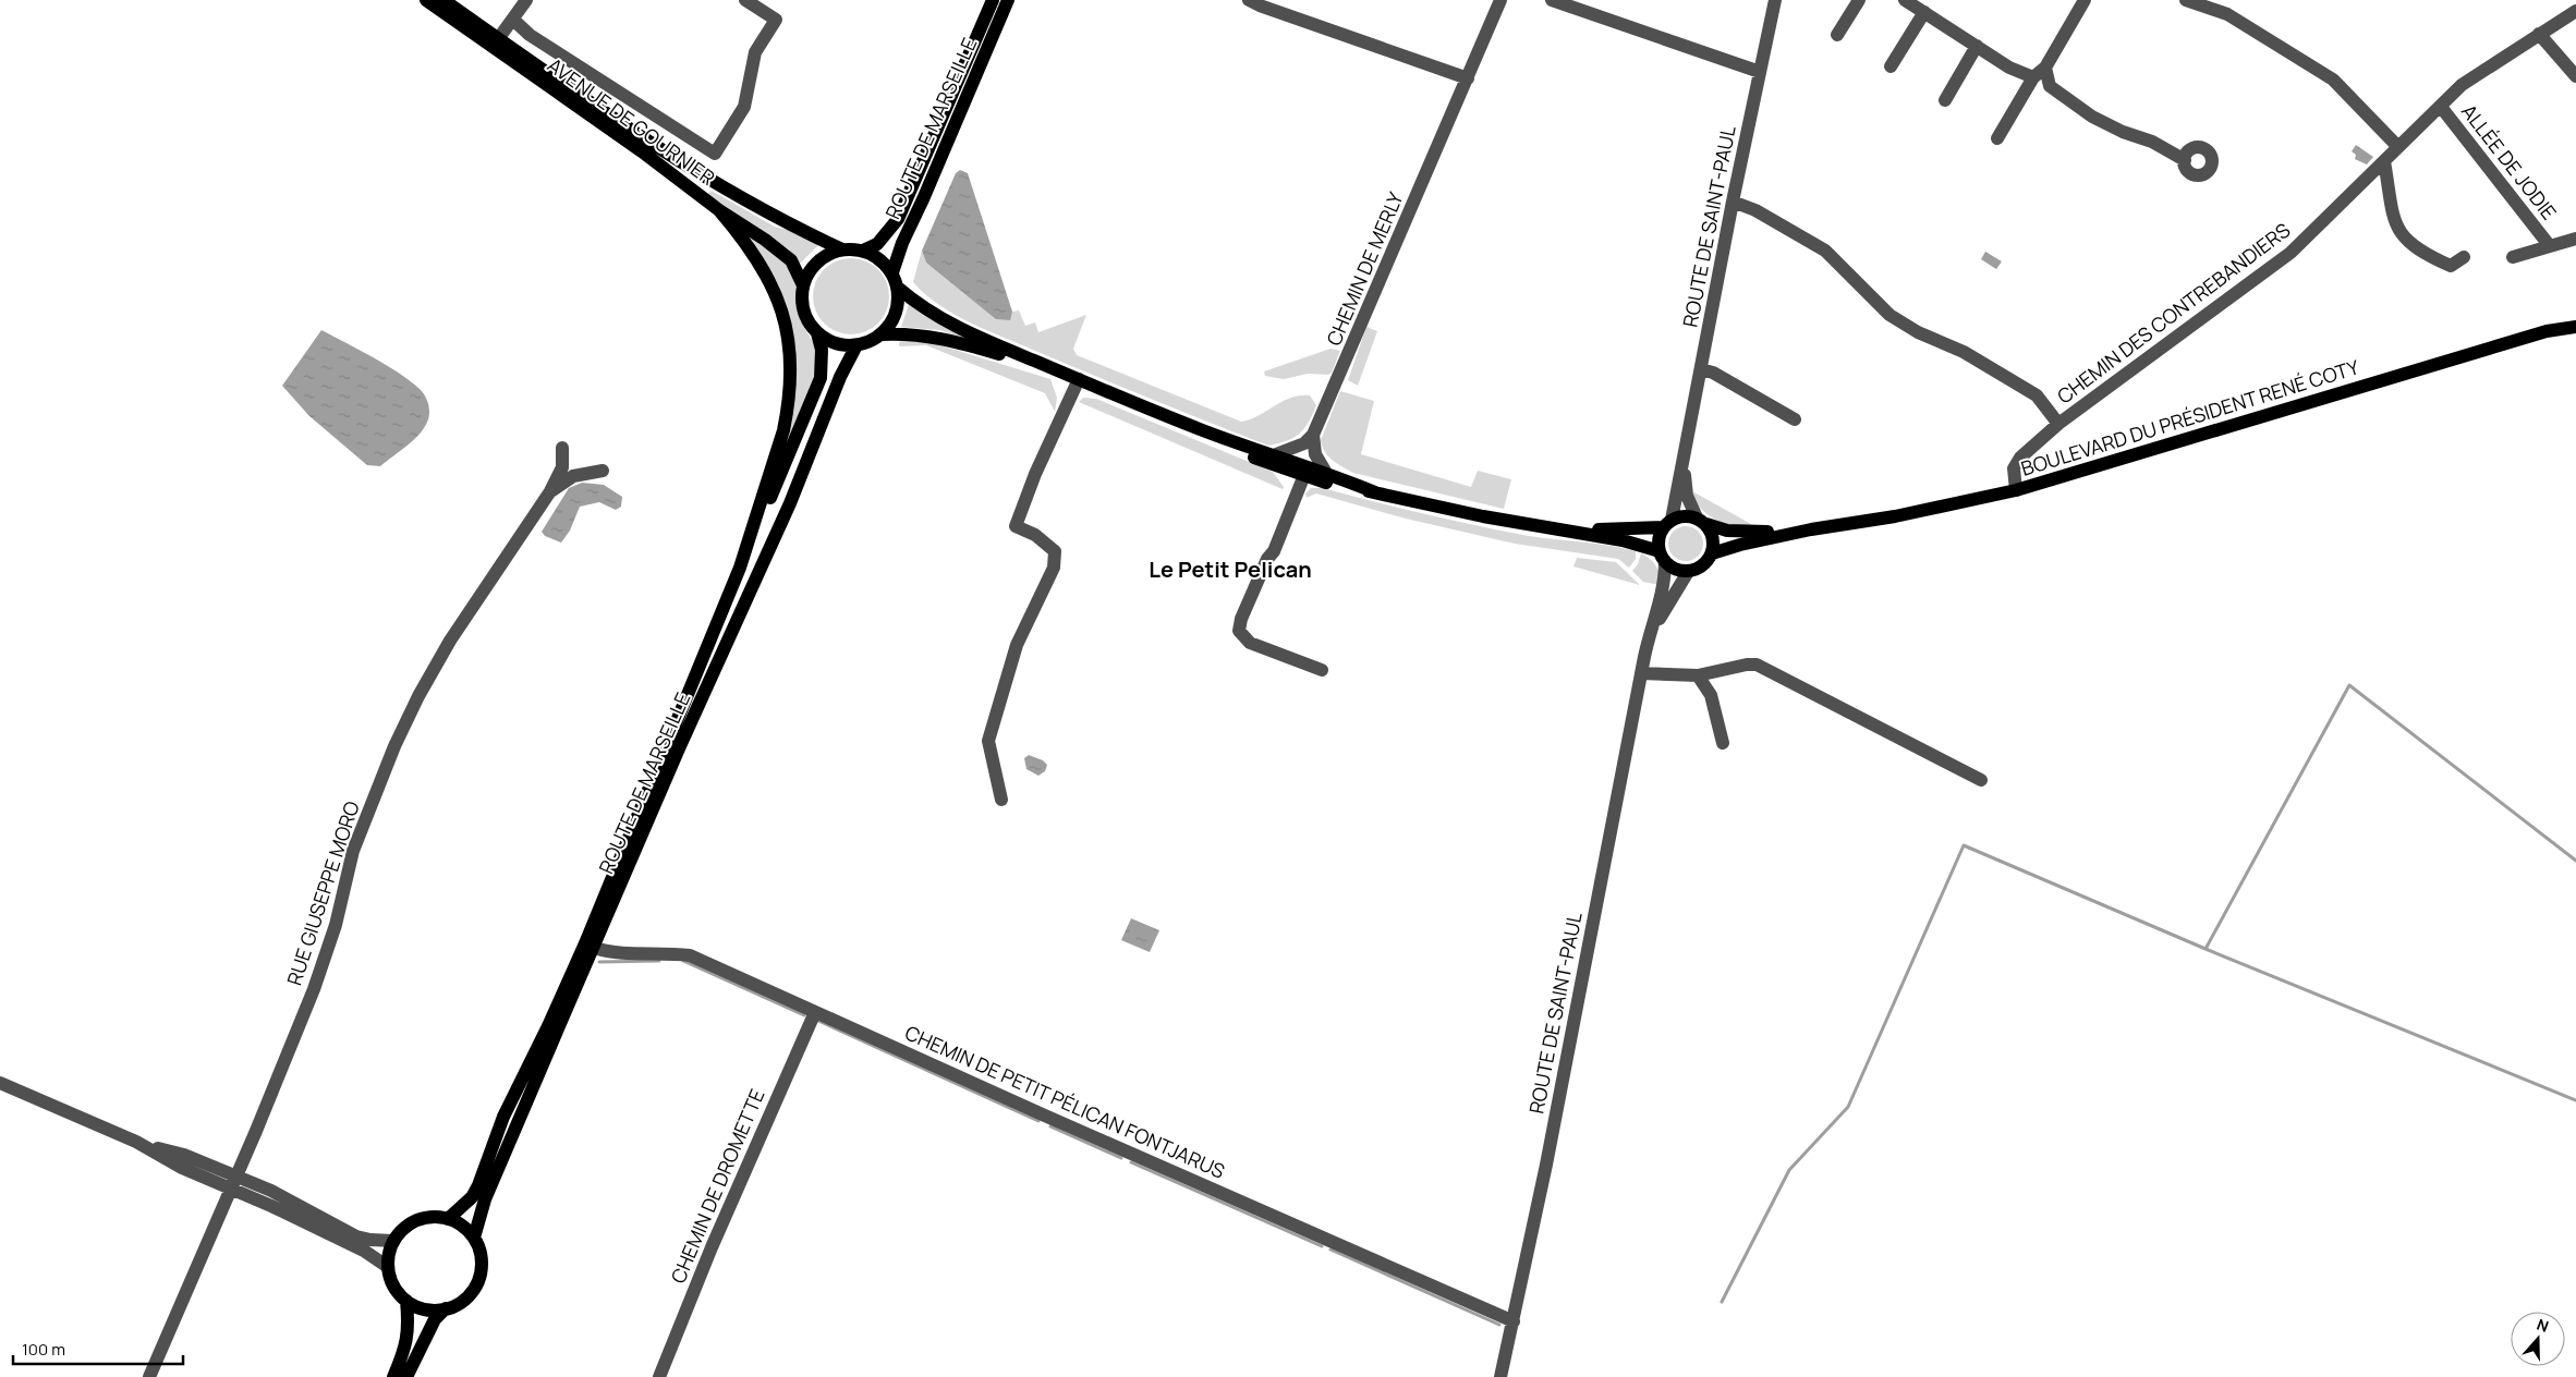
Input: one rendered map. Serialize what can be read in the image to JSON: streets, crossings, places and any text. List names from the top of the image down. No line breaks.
{"streets":{"main road":["AVENUE DE GOURNIER","ROUTE DE MARSEILLE","BOULEVARD DU PRÉSIDENT RENÉ COTY"],"street":["ALLÉE DE JODIE","ROUTE DE SAINT-PAUL","CHEMIN DE MERLY","CHEMIN DES CONTREBANDIERS","RUE GIUSEPPE MORO","CHEMIN DE PETIT PÉLICAN FONTJARUS","CHEMIN DE DROMETTE"]},"crossings":[["AVENUE DE GOURNIER","ROUTE DE MARSEILLE"],["ROUTE DE MARSEILLE","CHEMIN DE PETIT PÉLICAN FONTJARUS"],["ALLÉE DE JODIE","CHEMIN DES CONTREBANDIERS"],["ROUTE DE SAINT-PAUL","BOULEVARD DU PRÉSIDENT RENÉ COTY"],["ROUTE DE SAINT-PAUL","CHEMIN DE PETIT PÉLICAN FONTJARUS"],["CHEMIN DES CONTREBANDIERS","BOULEVARD DU PRÉSIDENT RENÉ COTY"],["CHEMIN DE PETIT PÉLICAN FONTJARUS","CHEMIN DE DROMETTE"]],"districts":["Le Petit Pelican"],"scale_bar":"100 m","north":"top"}
